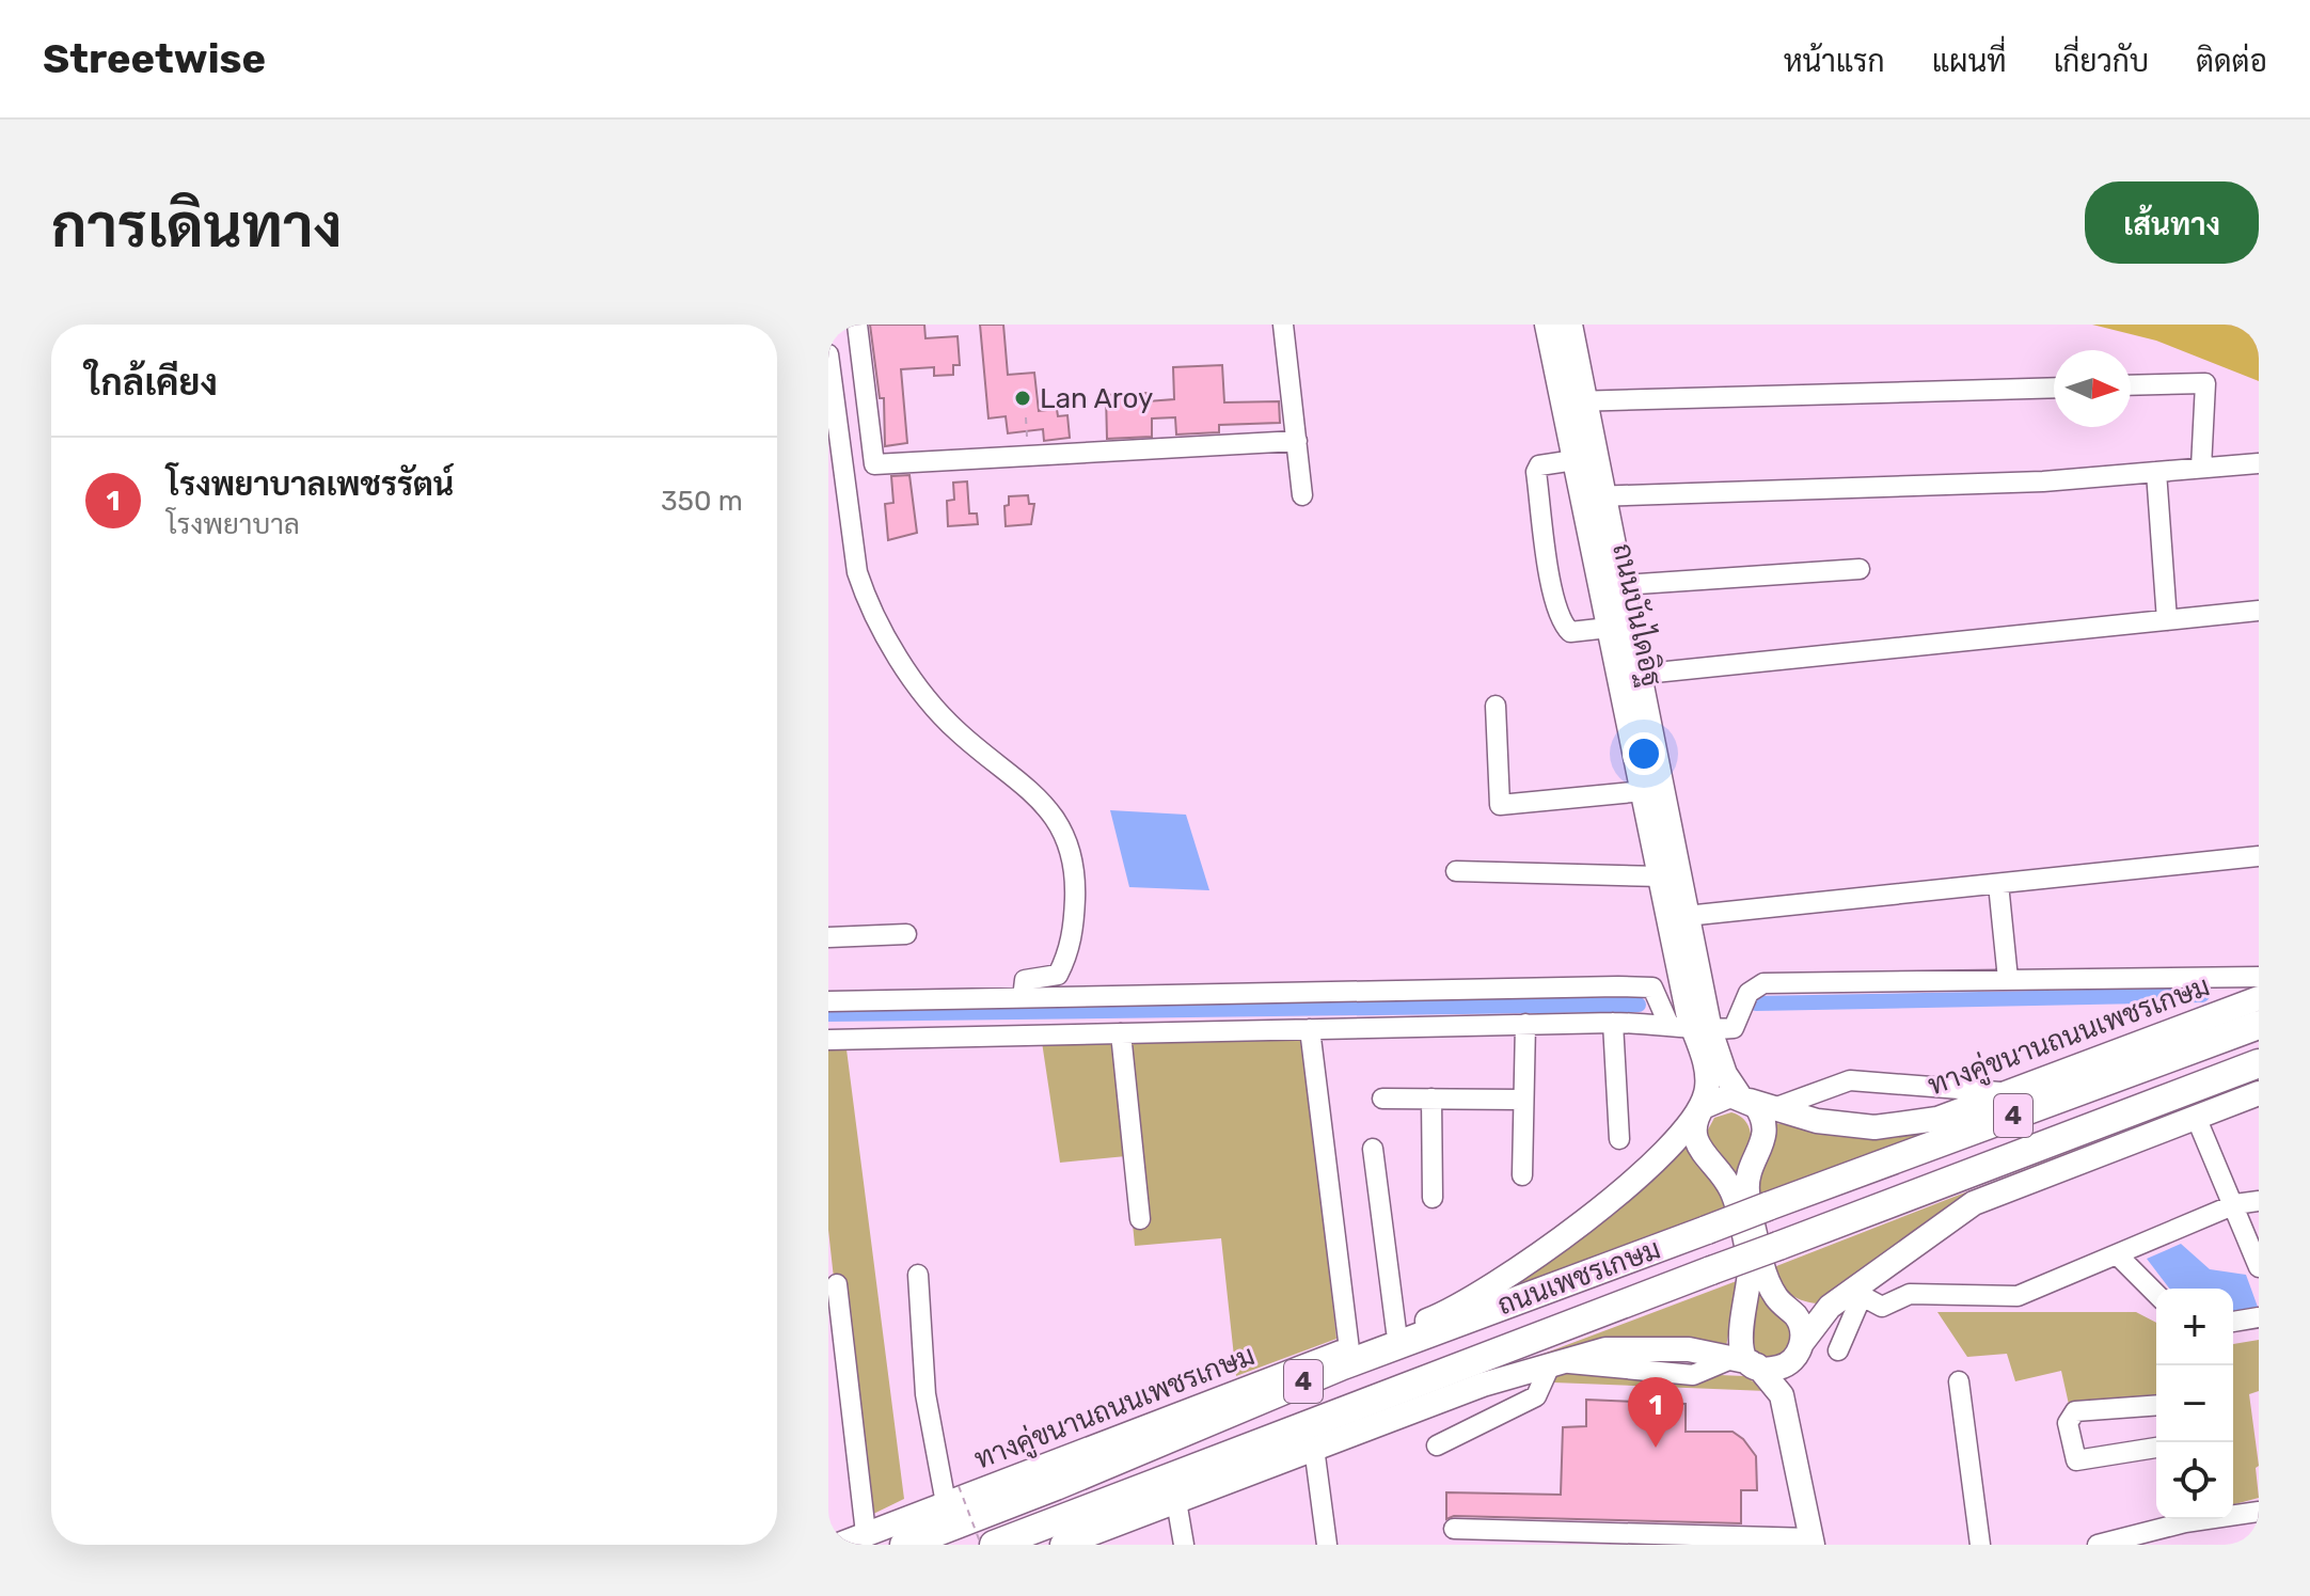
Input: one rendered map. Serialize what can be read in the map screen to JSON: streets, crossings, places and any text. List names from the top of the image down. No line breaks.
{"streets":{"highway":["4","ถนนเพชรเกษม"],"main road":["ถนนบันไดอิฐ","ทางคู่ขนานถนนเพชรเกษม"]},"crossings":[["ถนนบันไดอิฐ","ทางคู่ขนานถนนเพชรเกษม"],["ถนนบันไดอิฐ","4"]],"places":["Lan Aroy"],"north":"right","page":{"header":"Streetwise","nav":["หน้าแรก","แผนที่","เกี่ยวกับ","ติดต่อ"],"buttons":"เส้นทาง","title":"การเดินทาง","heading":"ใกล้เคียง","list":[{"mark":"1","name":"โรงพยาบาลเพชรรัตน์","note":"โรงพยาบาล","value":"350 m"}],"map_buttons":["+","−"],"pins":"1"}}
